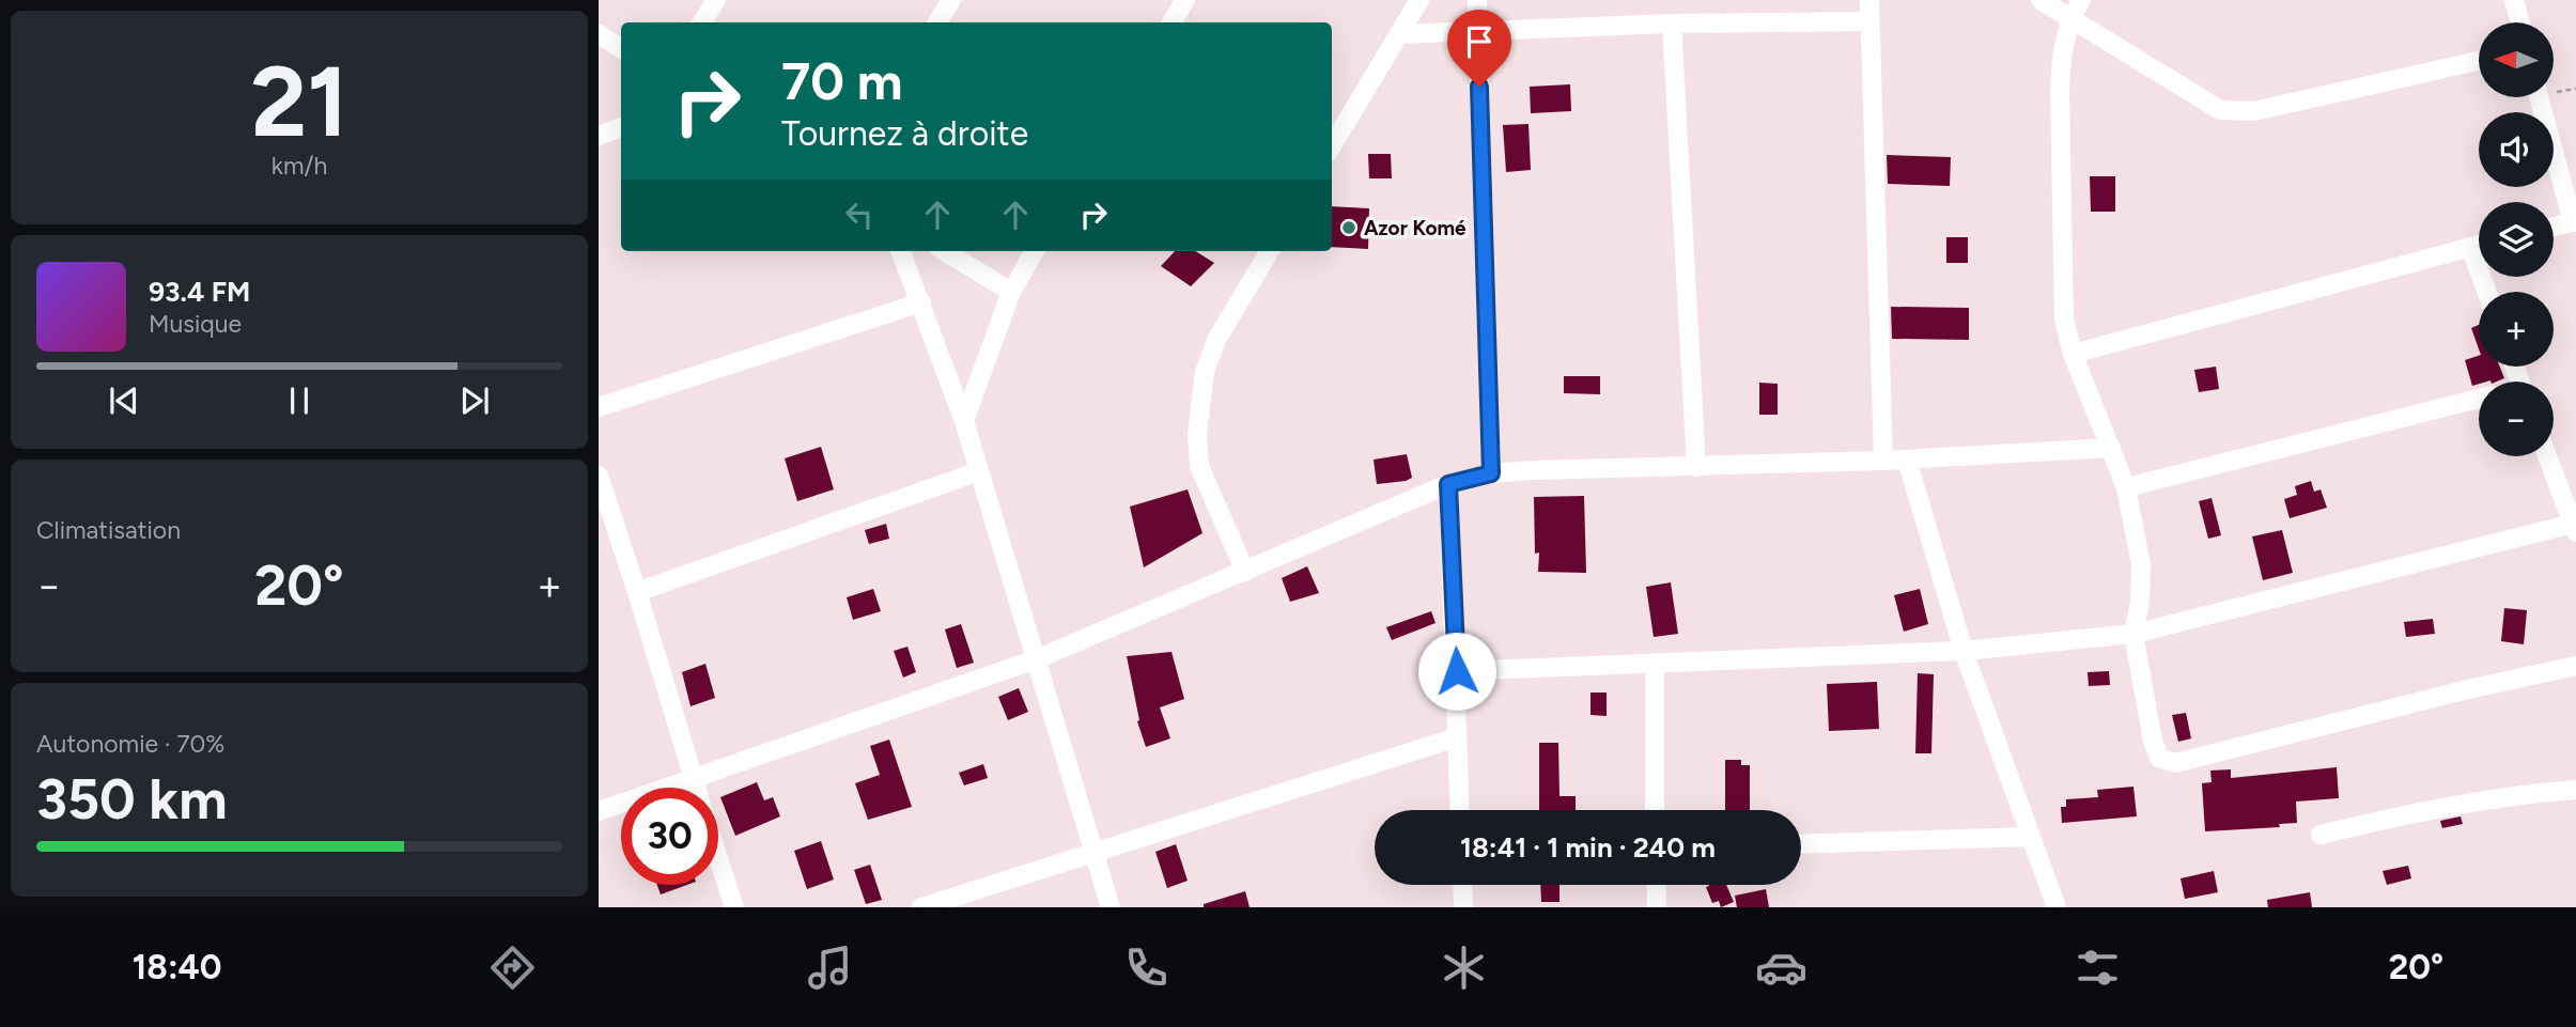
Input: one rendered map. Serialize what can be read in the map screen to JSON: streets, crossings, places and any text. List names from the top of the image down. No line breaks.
{"places":["Azor Komé"],"north":"left","page":{"tile":[["21","km/h"],"Climatisation",["Autonomie · 70%","350 km"]],"map_buttons":["+","−"],"turn":["70 m","Tournez à droite"],"song":["93.4 FM","Musique"],"heat":["−","20°","+"],"limit":"30","trip":"18:41 · 1 min · 240 m","tabs":["18:40","20°"]}}
